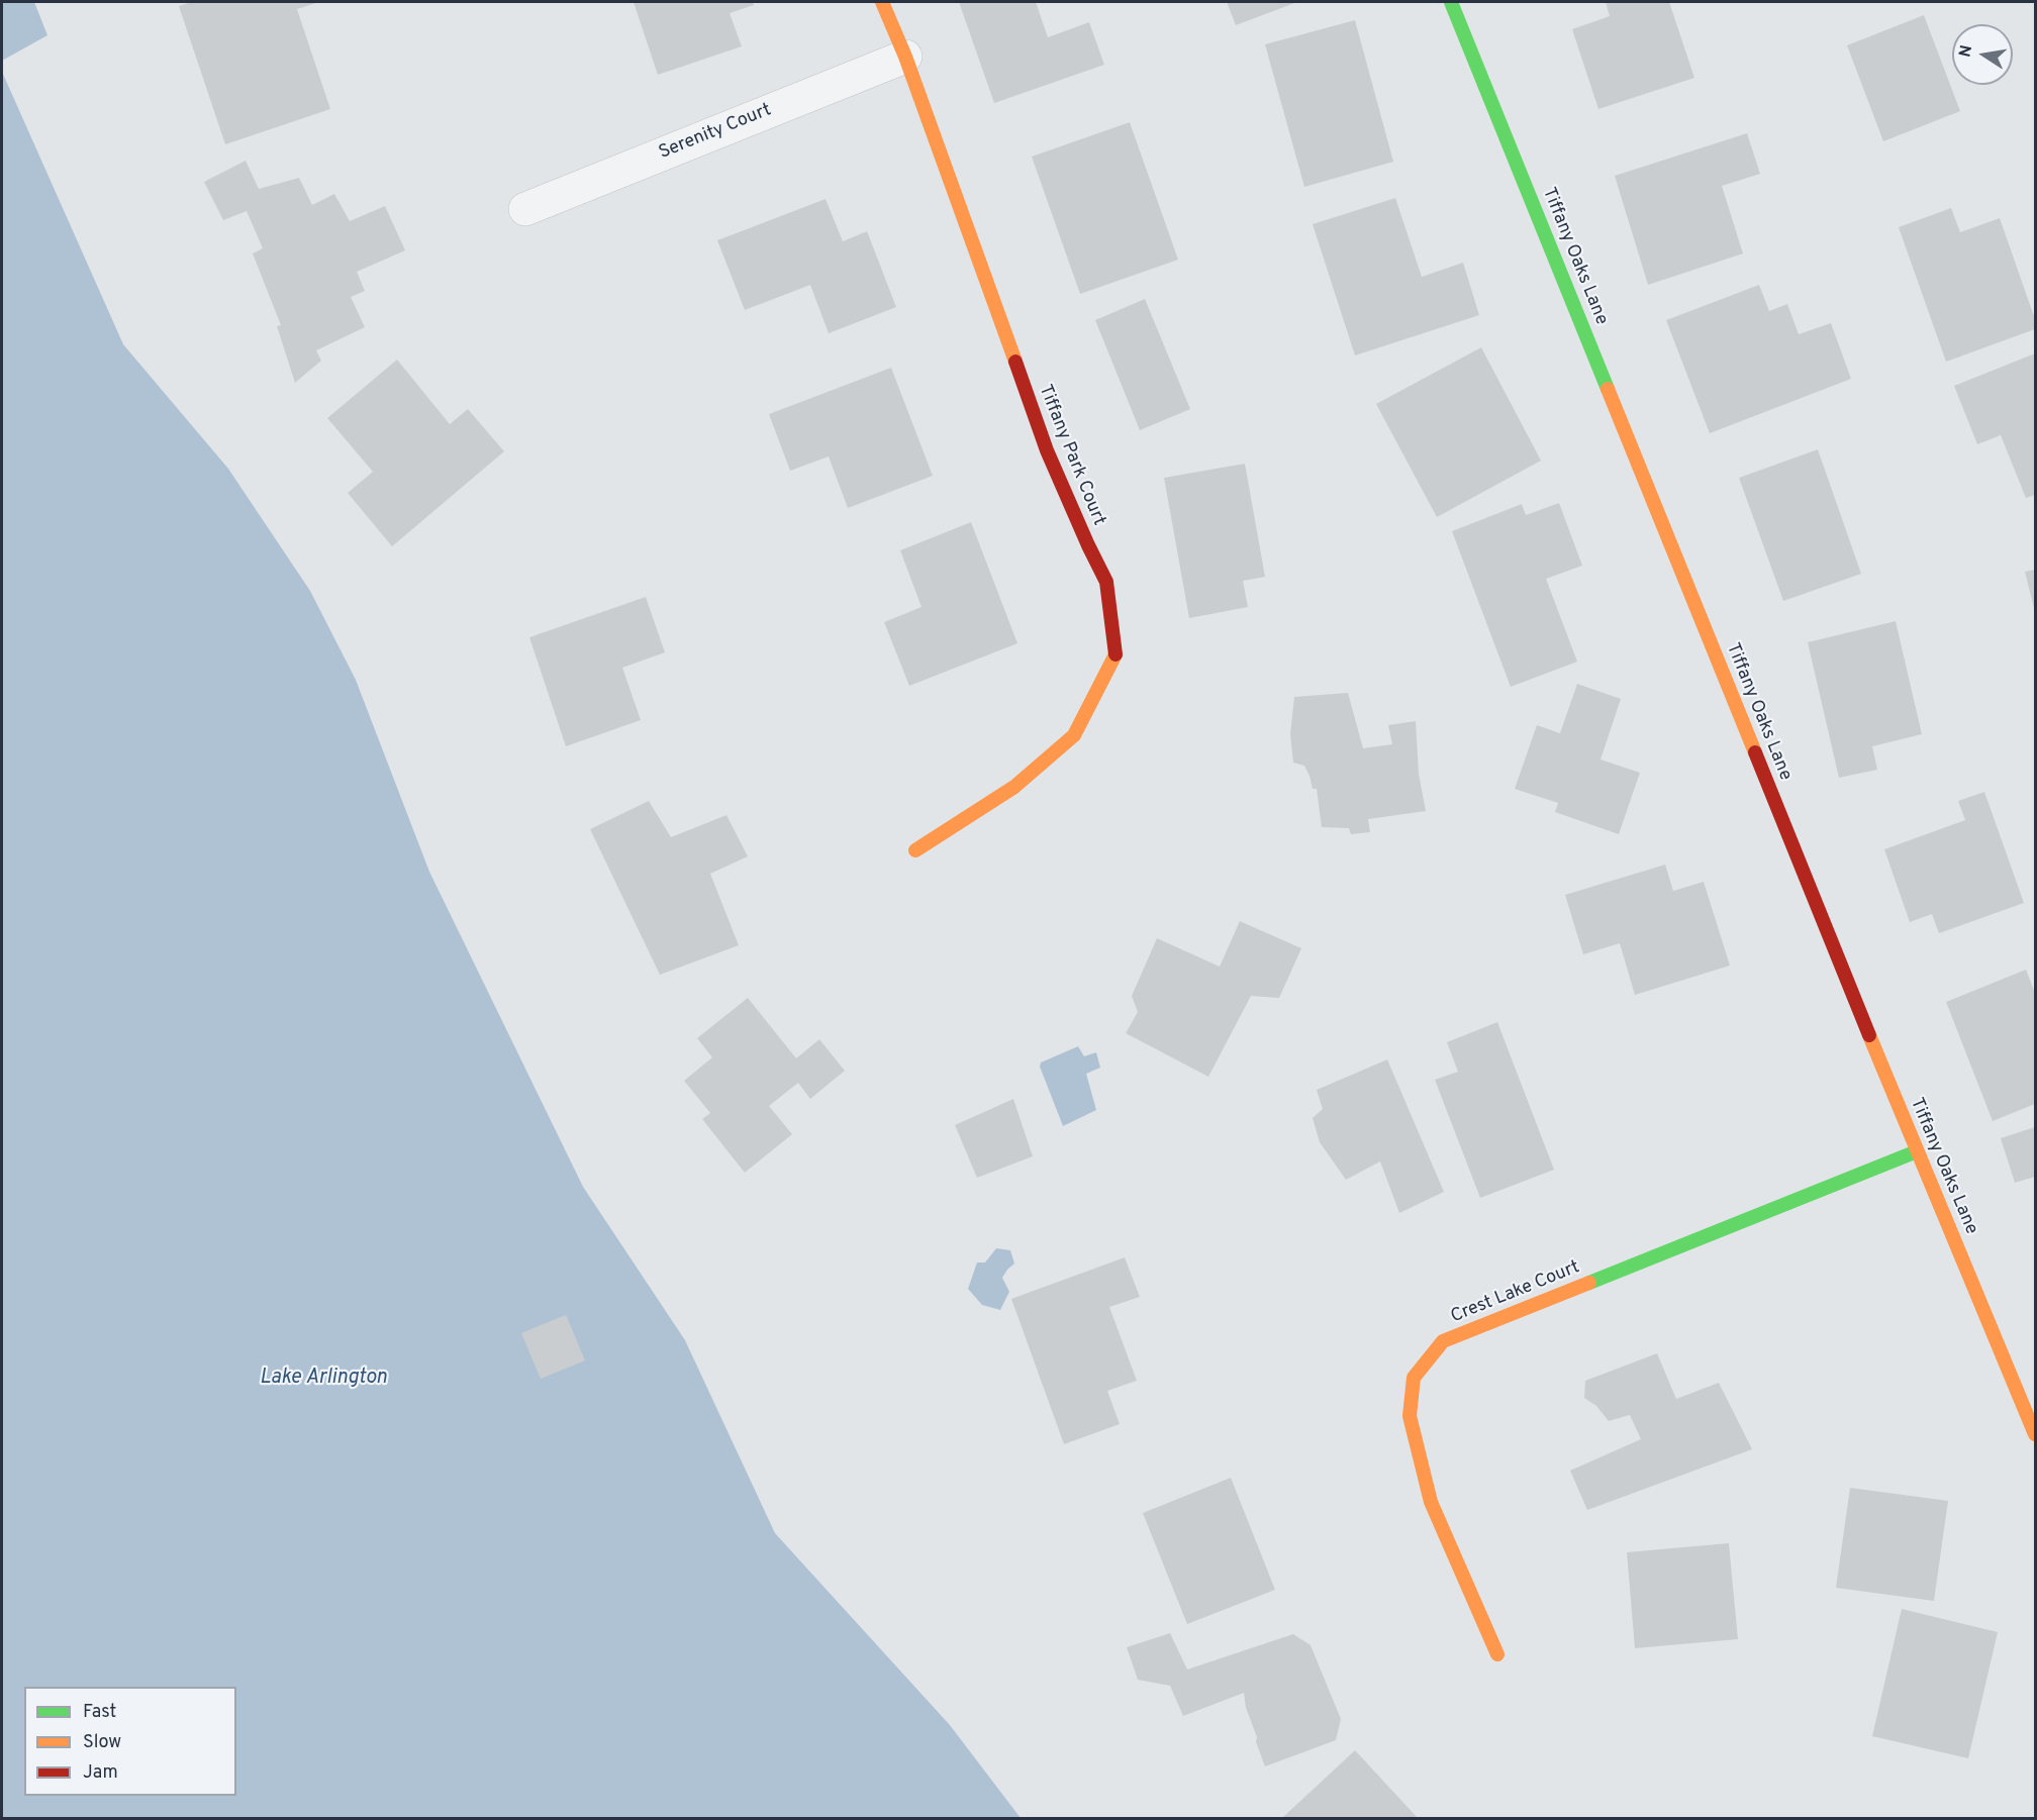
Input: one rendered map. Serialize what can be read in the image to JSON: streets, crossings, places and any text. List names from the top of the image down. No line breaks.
{"streets":{"street":["Serenity Court","Tiffany Oaks Lane","Tiffany Park Court","Crest Lake Court"]},"crossings":[["Serenity Court","Tiffany Park Court"],["Tiffany Oaks Lane","Crest Lake Court"]],"water":["Lake Arlington"],"legend":["Fast","Slow","Jam"],"north":"left"}
